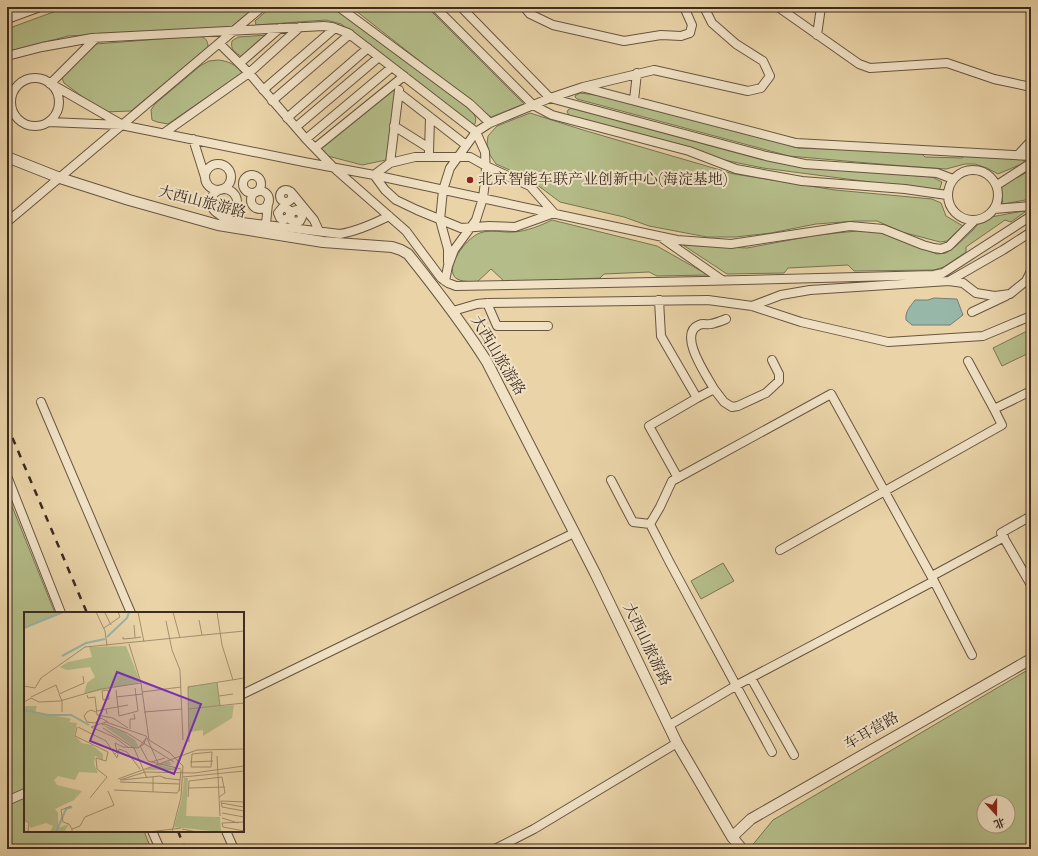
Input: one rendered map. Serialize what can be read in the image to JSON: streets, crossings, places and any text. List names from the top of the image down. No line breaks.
{"streets":{"street":["大西山旅游路","车耳营路"]},"crossings":[["大西山旅游路","车耳营路"]],"places":["北京智能车联产业创新中心(海淀基地)"],"north":"bottom"}
